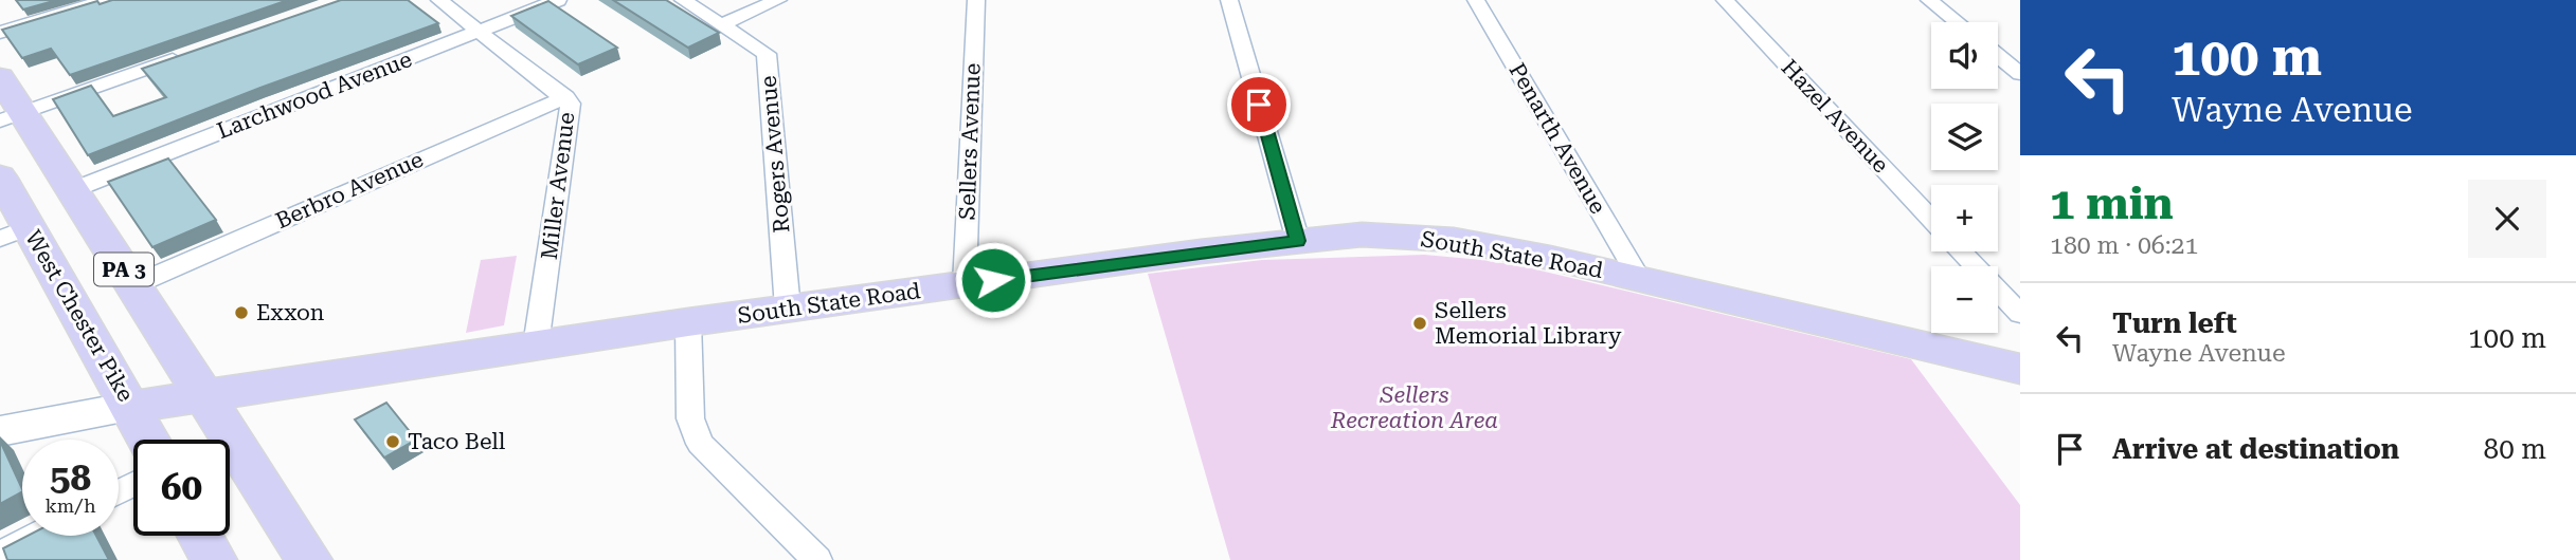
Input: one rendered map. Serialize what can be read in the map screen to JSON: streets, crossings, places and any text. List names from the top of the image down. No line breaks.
{"streets":{"main road":["South State Road","PA 3","West Chester Pike"],"street":["Larchwood Avenue","Hazel Avenue","Penarth Avenue","Sellers Avenue","Rogers Avenue","Miller Avenue","Berbro Avenue"]},"crossings":[["Larchwood Avenue","Miller Avenue"],["Larchwood Avenue","PA 3"],["Penarth Avenue","South State Road"],["Sellers Avenue","South State Road"],["Rogers Avenue","South State Road"],["Miller Avenue","Berbro Avenue"],["Miller Avenue","South State Road"],["Berbro Avenue","PA 3"],["South State Road","PA 3"],["South State Road","West Chester Pike"]],"parks":["Sellers Recreation Area"],"places":["Exxon","Sellers Memorial Library","Taco Bell"],"page":{"turn":["100 m","Wayne Avenue"],"map_buttons":["+","−"],"heading":["1 min","180 m · 06:21"],"list":[{"name":"Turn left","note":"Wayne Avenue","value":"100 m"},{"name":"Arrive at destination","value":"80 m"}],"speed":"58 km/h","limit":"60"}}
